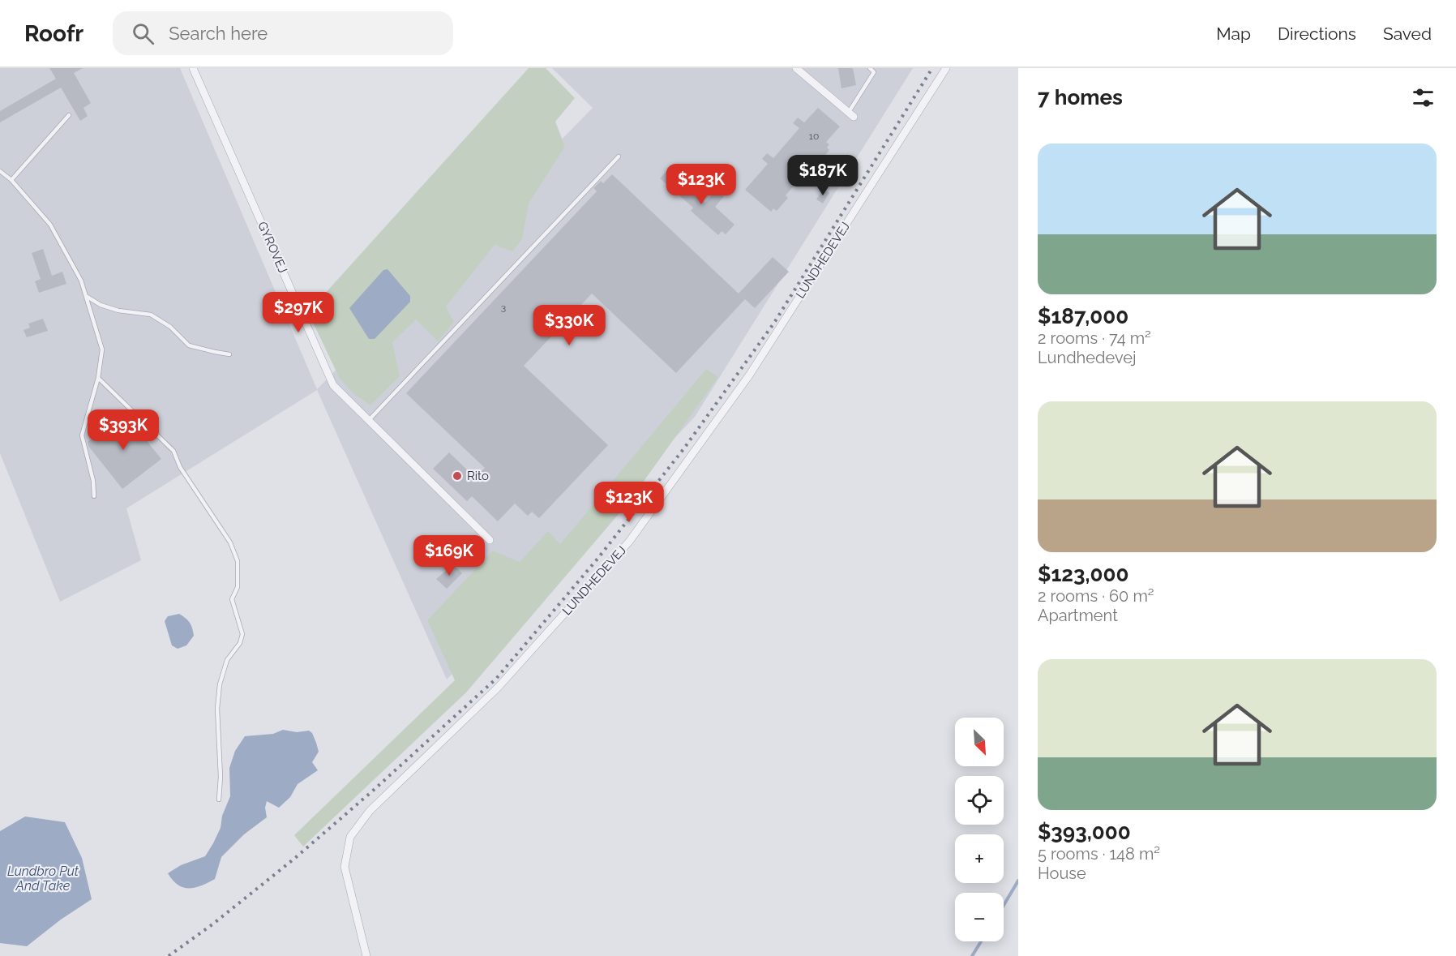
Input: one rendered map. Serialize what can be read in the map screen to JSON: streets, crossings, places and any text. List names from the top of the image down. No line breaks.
{"streets":{"street":["GYROVEJ","LUNDHEDEVEJ"]},"water":["Lundbro Put And Take"],"places":["Rito"],"house_numbers":["10","3"],"north":"bottom right","page":{"header":"Roofr","search":"Search here","nav":["Map","Directions","Saved"],"heading":"7 homes","list":[{"name":"$187,000","note":"2 rooms · 74 m² · Lundhedevej"},{"name":"$123,000","note":"2 rooms · 60 m² · Apartment"},{"name":"$393,000","note":"5 rooms · 148 m² · House"}],"price":["$187K","$123K","$297K","$330K","$393K","$123K","$169K"],"map_buttons":["+","−"]}}
